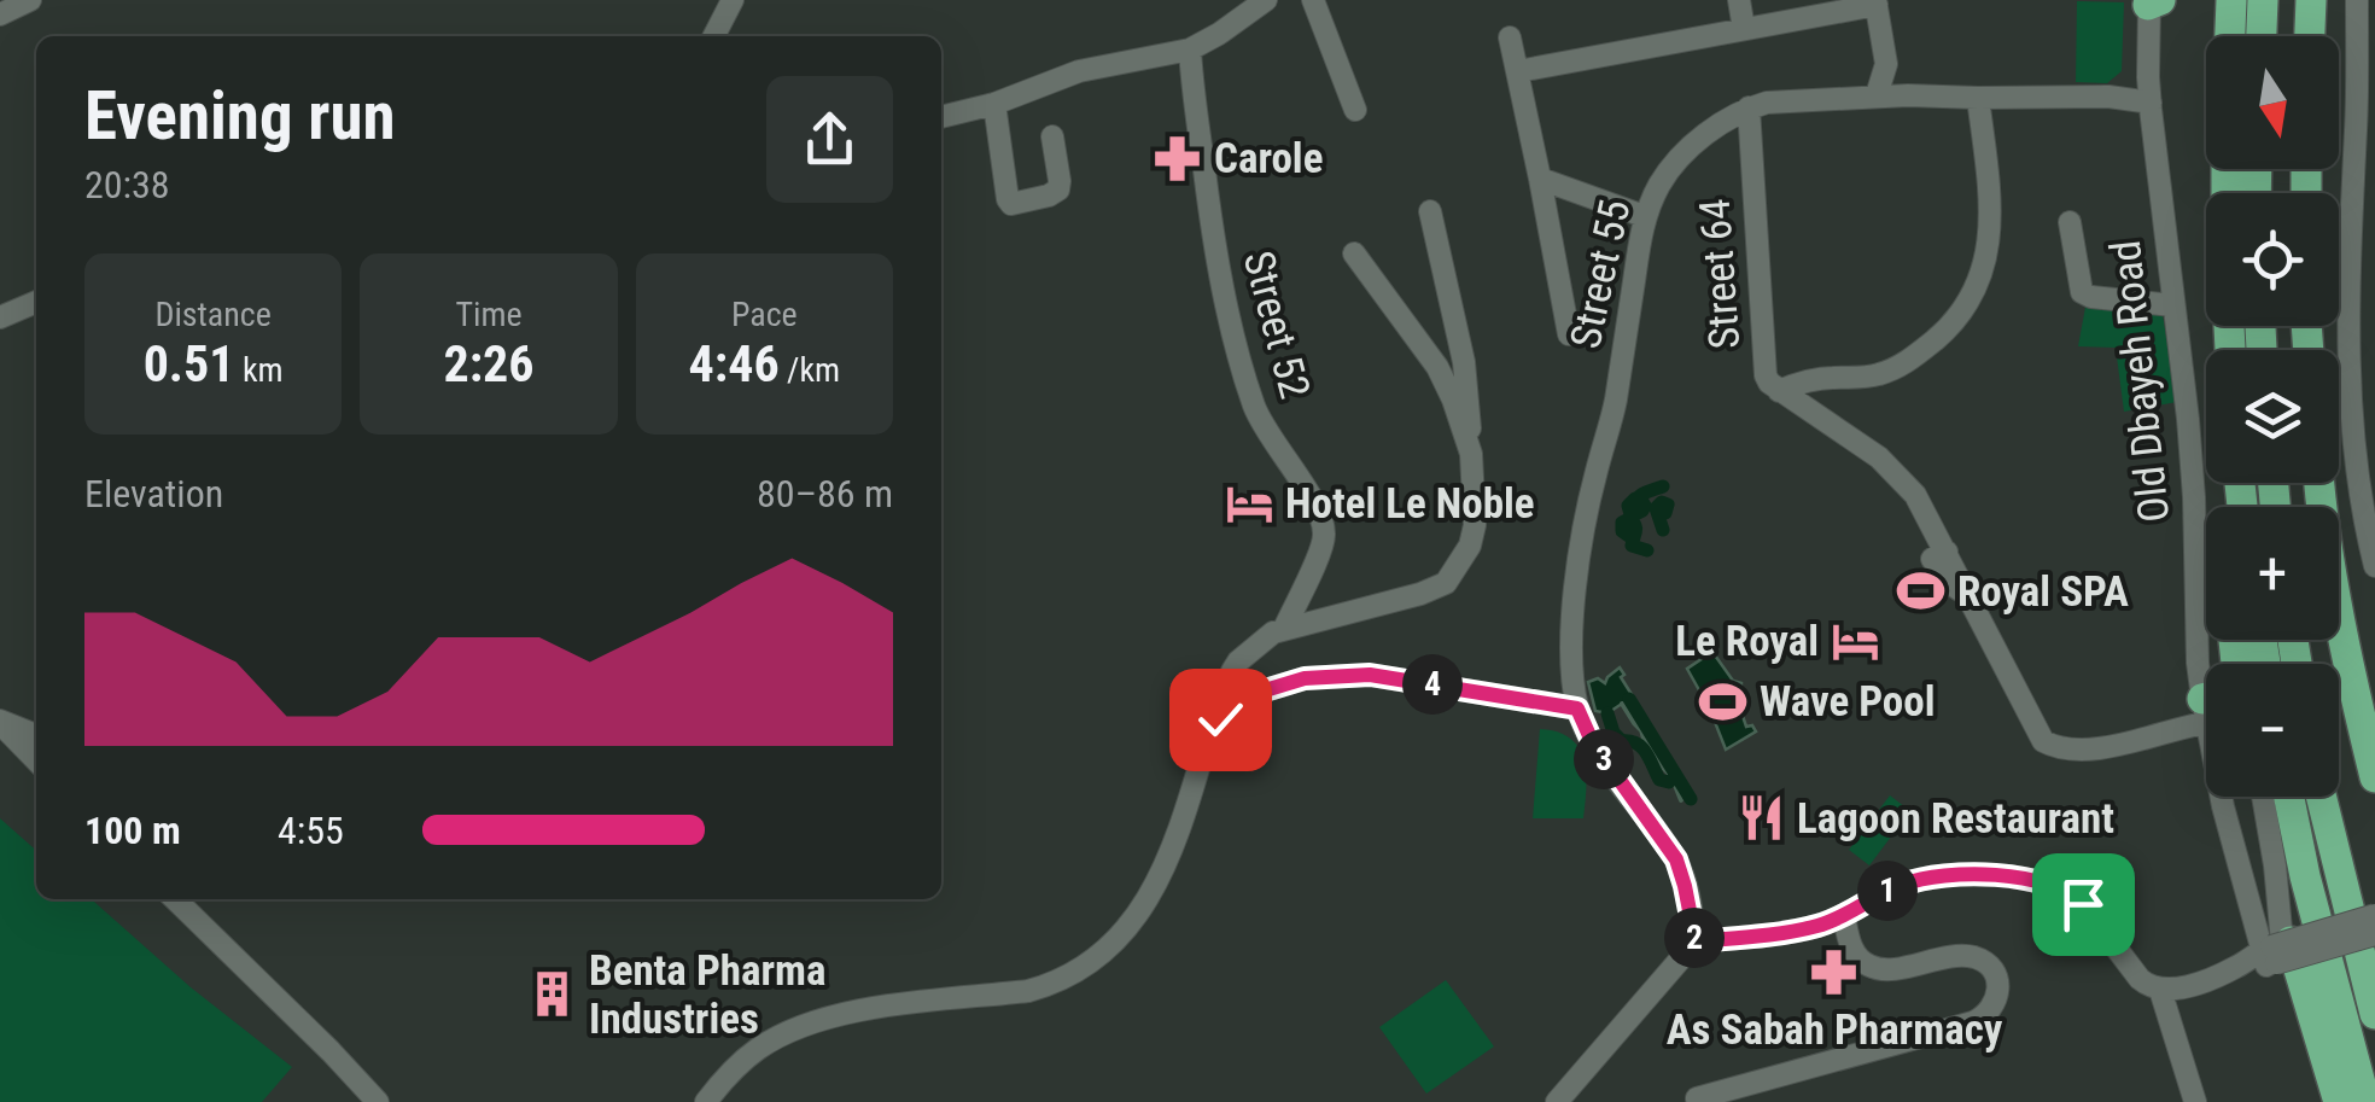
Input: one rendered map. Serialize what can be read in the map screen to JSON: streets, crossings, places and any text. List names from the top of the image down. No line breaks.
{"streets":{"street":["Street 55","Street 64","Street 52","Old Dbayeh Road"]},"crossings":[["Street 55","Street 64"],["Street 55","Old Dbayeh Road"]],"places":{"pharmacy":["Carole","As Sabah Pharmacy"],"hotel":["Hotel Le Noble","Le Royal"],"sports":["Royal SPA","Wave Pool"],"restaurant":["Lagoon Restaurant"],"building":["Benta Pharma Industries"]},"north":"bottom","page":{"map_buttons":["+","−"],"heading":["Evening run","20:38"],"stats":[["Distance","0.51 km"],["Time","2:26"],["Pace","4:46 /km"]],"chart":["Elevation","80–86 m"],"pins":["4","3","1","2"],"list":[{"name":"100 m","note":"4:55"}]}}
